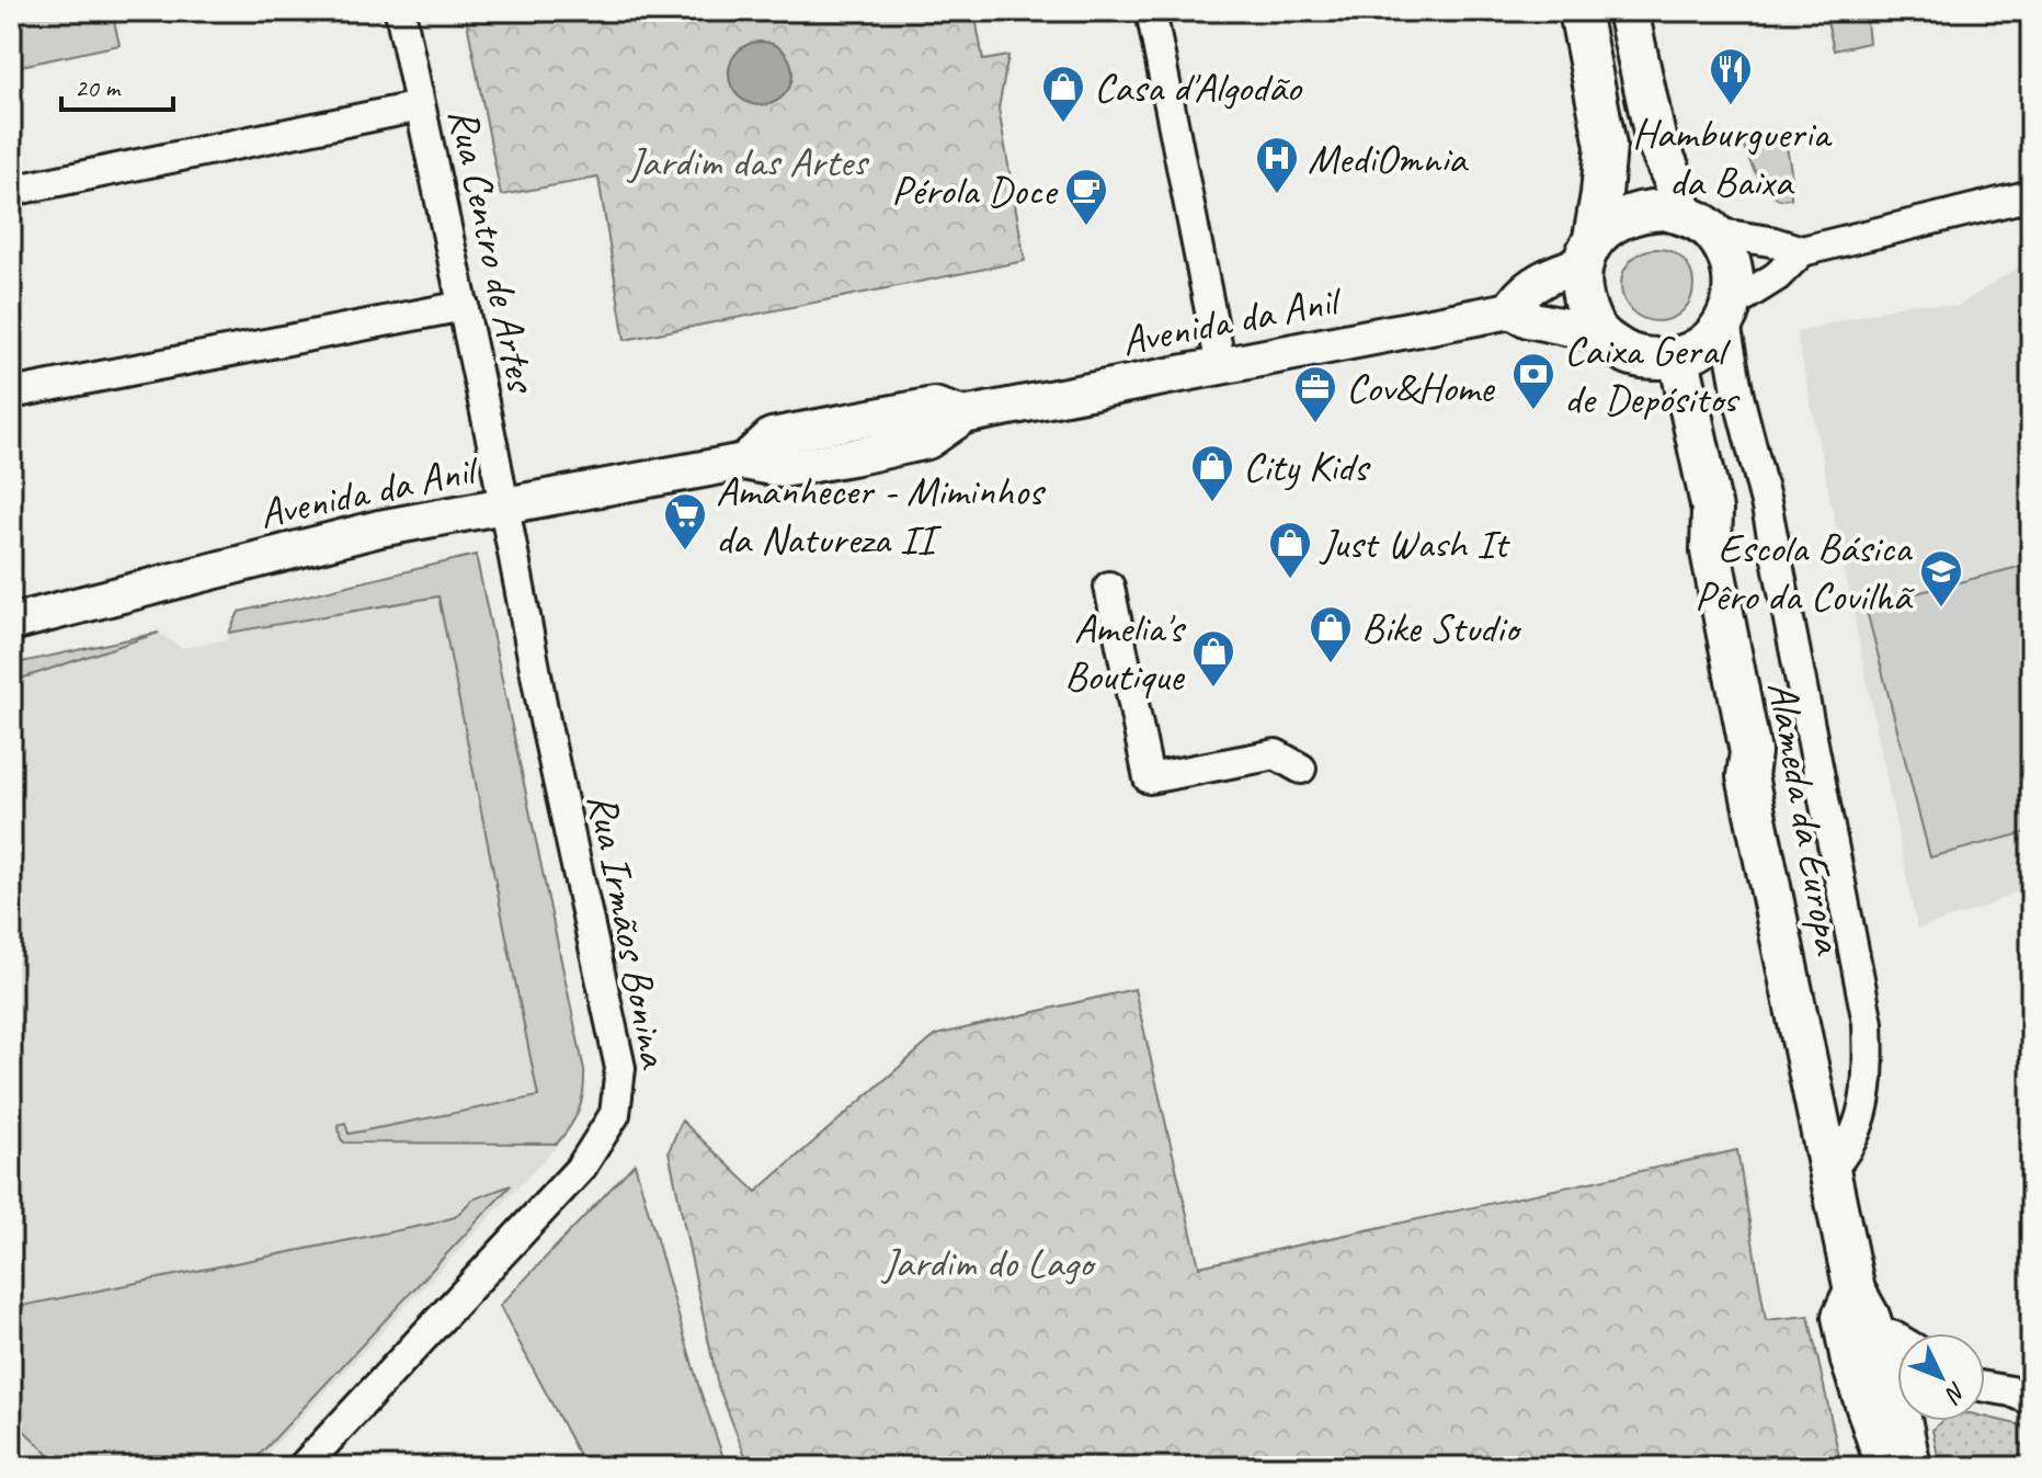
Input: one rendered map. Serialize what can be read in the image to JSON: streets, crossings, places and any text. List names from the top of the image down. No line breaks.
{"streets":{"main road":["Alameda da Europa"],"street":["Rua Centro de Artes","Avenida da Anil","Rua Irmãos Bonina"]},"crossings":[["Rua Centro de Artes","Avenida da Anil"],["Rua Centro de Artes","Rua Irmãos Bonina"],["Avenida da Anil","Alameda da Europa"],["Avenida da Anil","Rua Irmãos Bonina"]],"parks":["Jardim das Artes","Jardim do Lago"],"places":{"restaurant":["Hamburgueria da Baixa"],"shop":["Casa d'Algodão","City Kids","Just Wash It","Bike Studio","Amelia's Boutique"],"hospital":["MediOmnia"],"cafe":["Pérola Doce"],"bank":["Caixa Geral de Depósitos"],"office":["Cov&Home"],"supermarket":["Amanhecer - Miminhos da Natureza II"],"school or university":["Escola Básica Pêro da Covilhã"]},"scale_bar":"20 m","north":"bottom right"}
